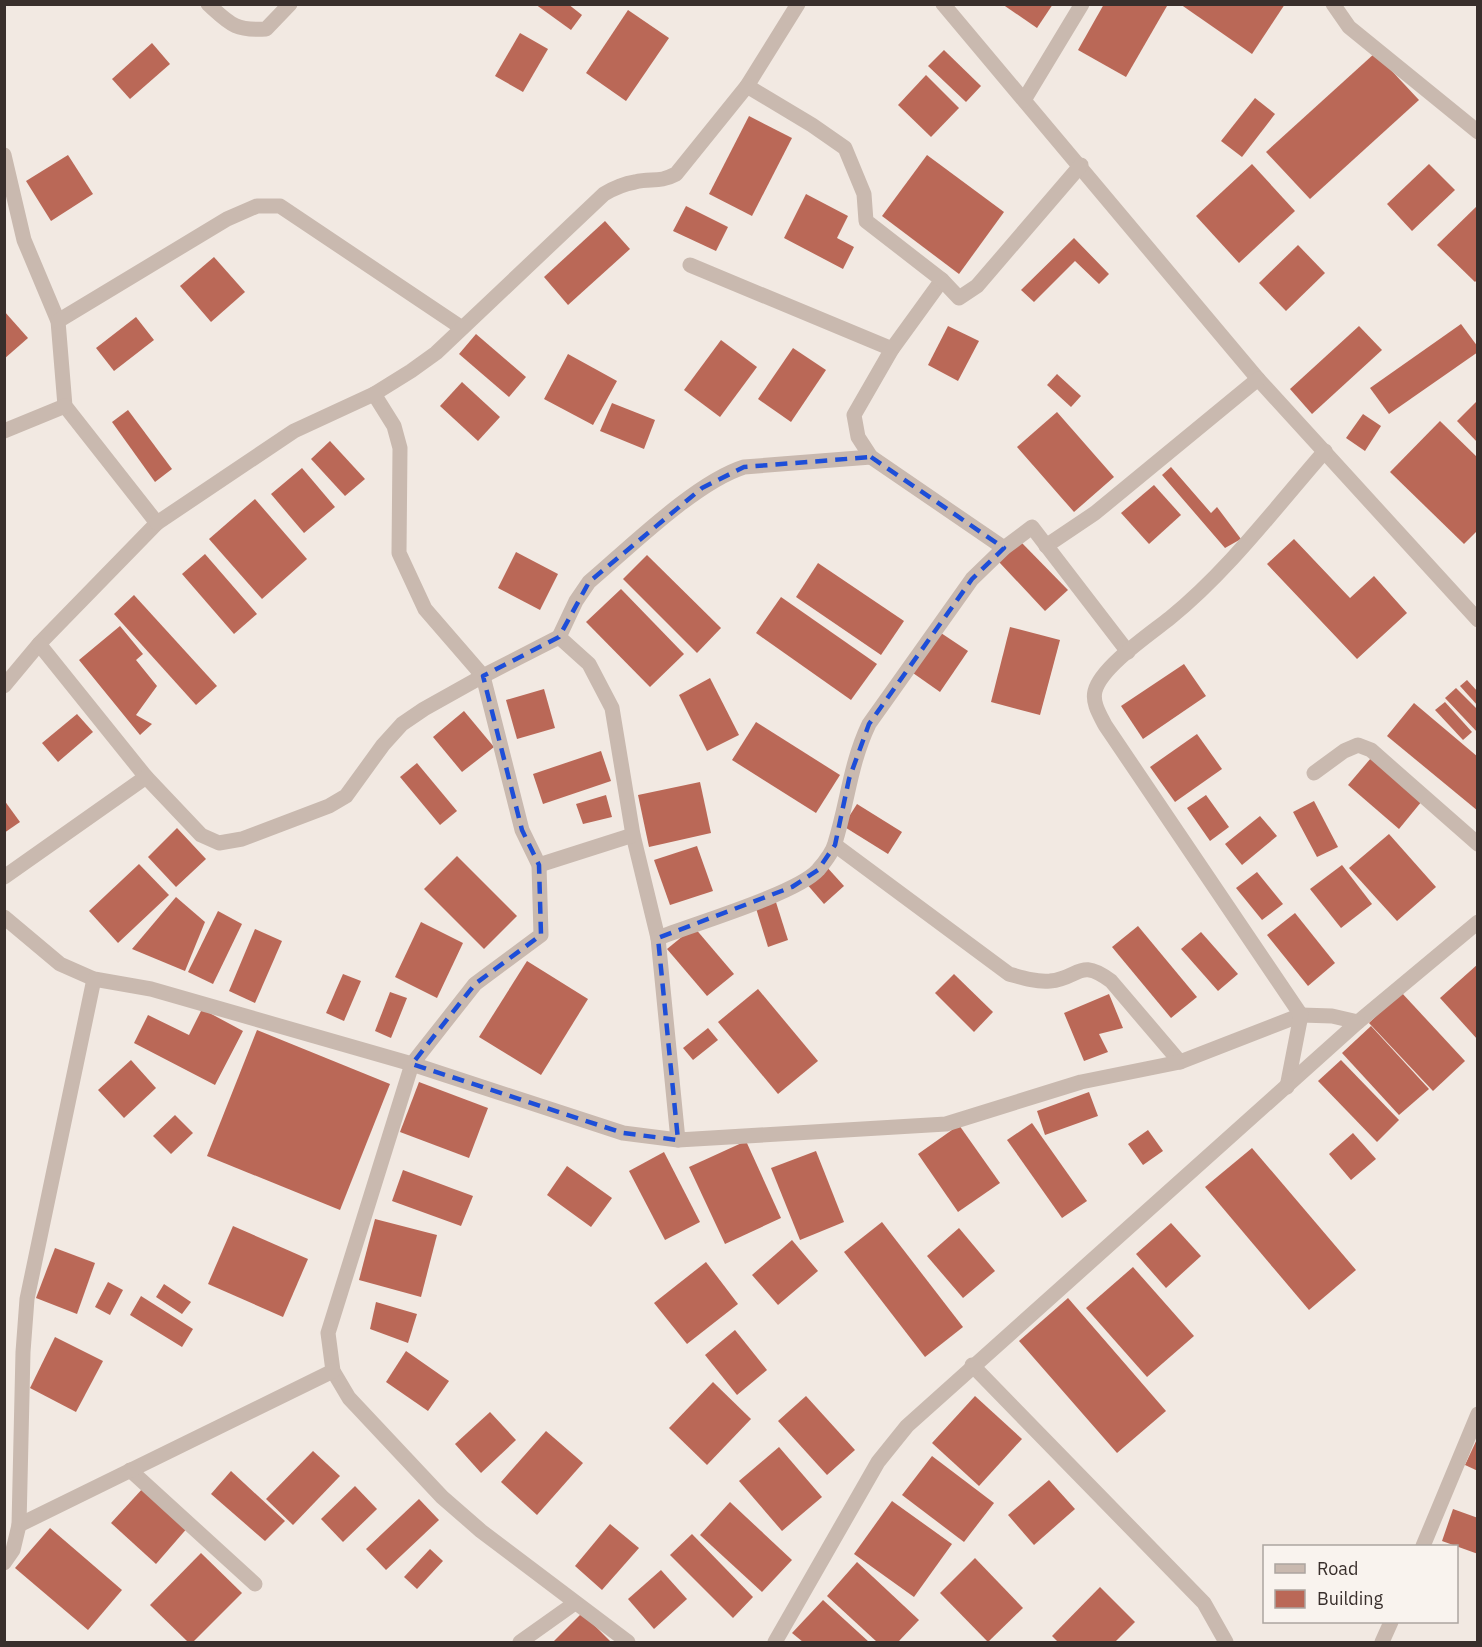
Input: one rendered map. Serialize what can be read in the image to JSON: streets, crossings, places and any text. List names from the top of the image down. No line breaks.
{"legend":["Road","Building"]}
